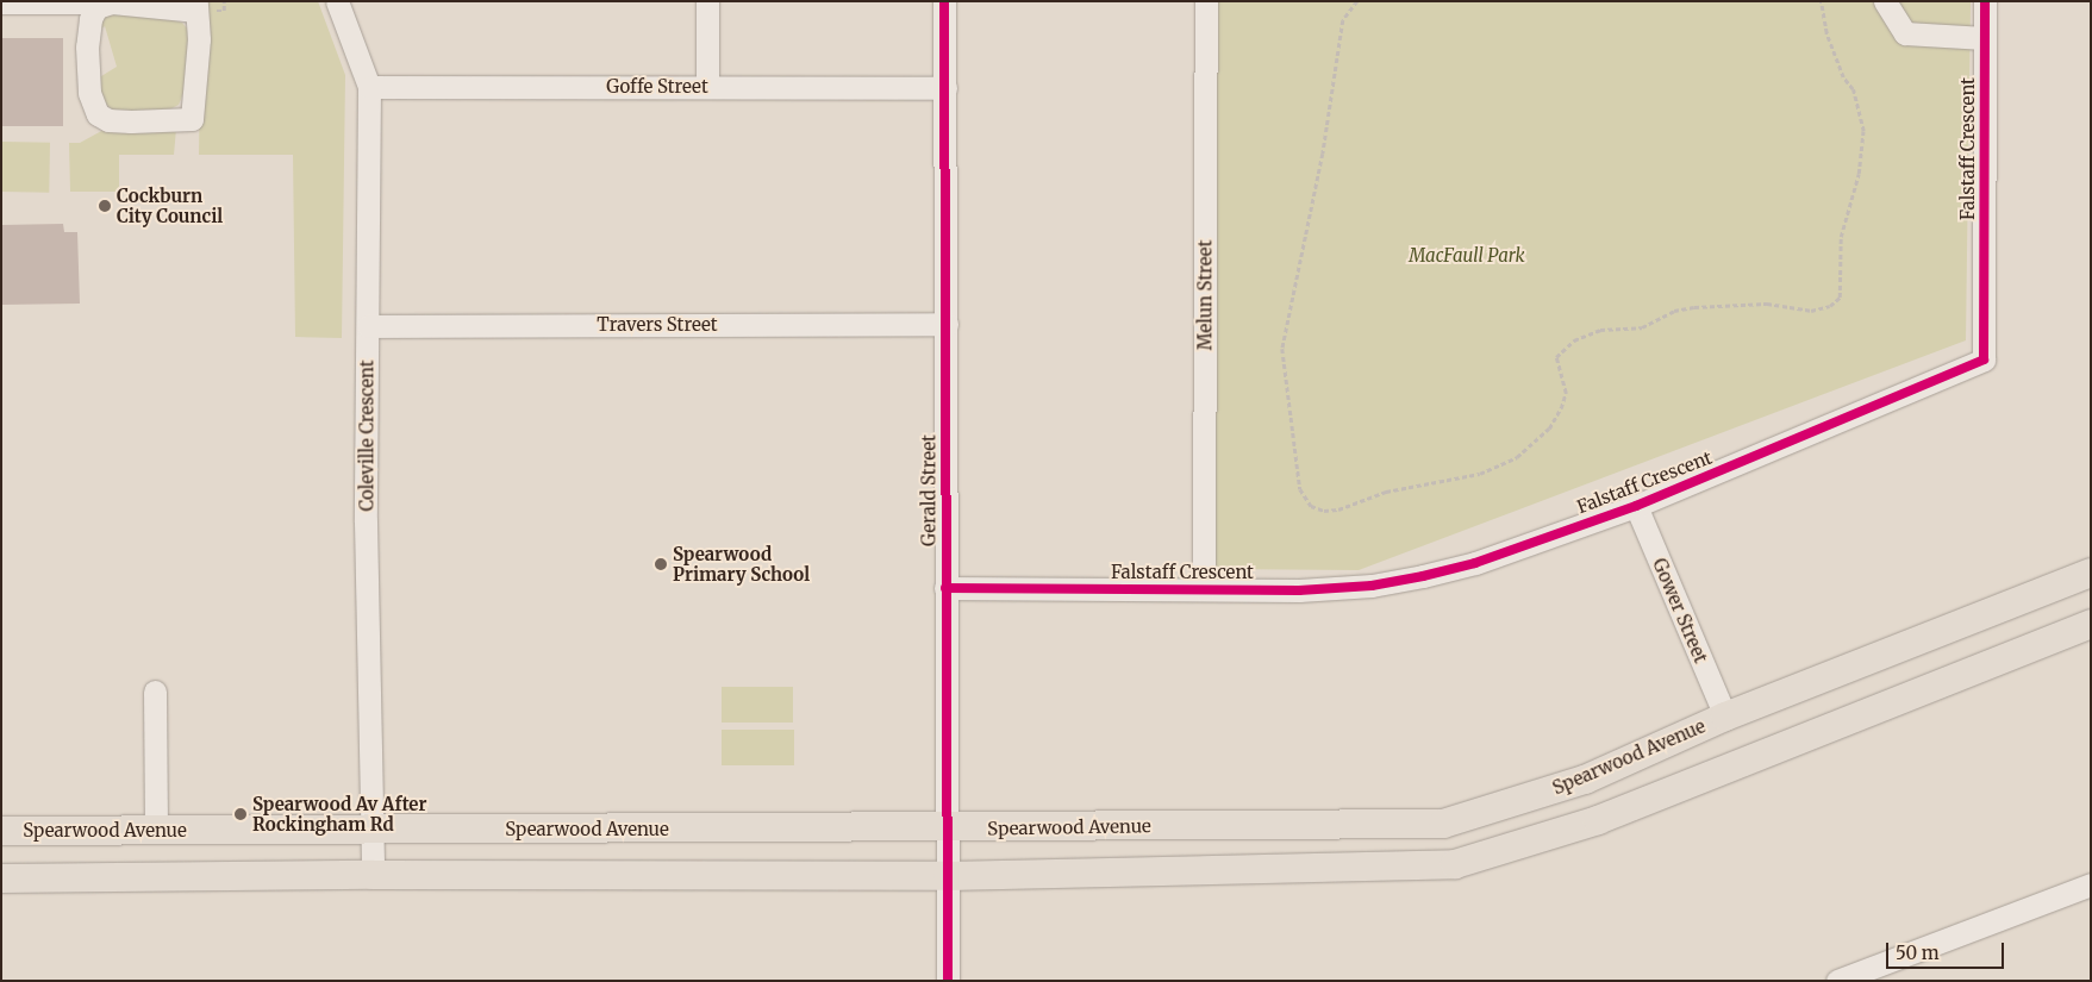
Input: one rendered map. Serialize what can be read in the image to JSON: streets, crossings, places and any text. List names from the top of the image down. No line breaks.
{"streets":{"main road":["Spearwood Avenue"],"street":["Goffe Street","Falstaff Crescent","Melun Street","Travers Street","Coleville Crescent","Gerald Street","Gower Street"]},"crossings":[["Goffe Street","Coleville Crescent"],["Goffe Street","Gerald Street"],["Falstaff Crescent","Melun Street"],["Falstaff Crescent","Gerald Street"],["Falstaff Crescent","Gower Street"],["Travers Street","Coleville Crescent"],["Travers Street","Gerald Street"],["Coleville Crescent","Spearwood Avenue"],["Gerald Street","Spearwood Avenue"],["Gower Street","Spearwood Avenue"]],"parks":["MacFaull Park"],"places":["Cockburn City Council","Spearwood Primary School","Spearwood Av After Rockingham Rd"],"scale_bar":"50 m"}
